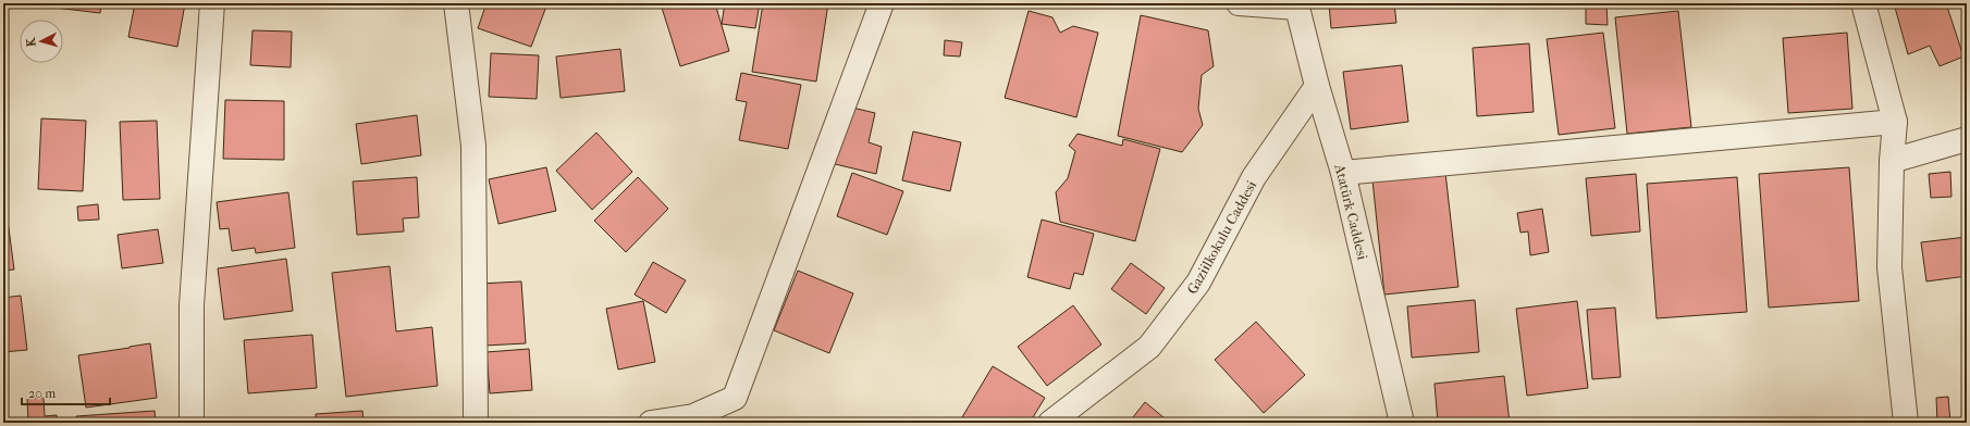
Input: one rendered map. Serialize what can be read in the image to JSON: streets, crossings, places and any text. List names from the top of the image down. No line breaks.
{"streets":{"street":["Atatürk Caddesi","Gaziilkokulu Caddesi"]},"crossings":[["Atatürk Caddesi","Gaziilkokulu Caddesi"]],"scale_bar":"20 m","north":"left"}
